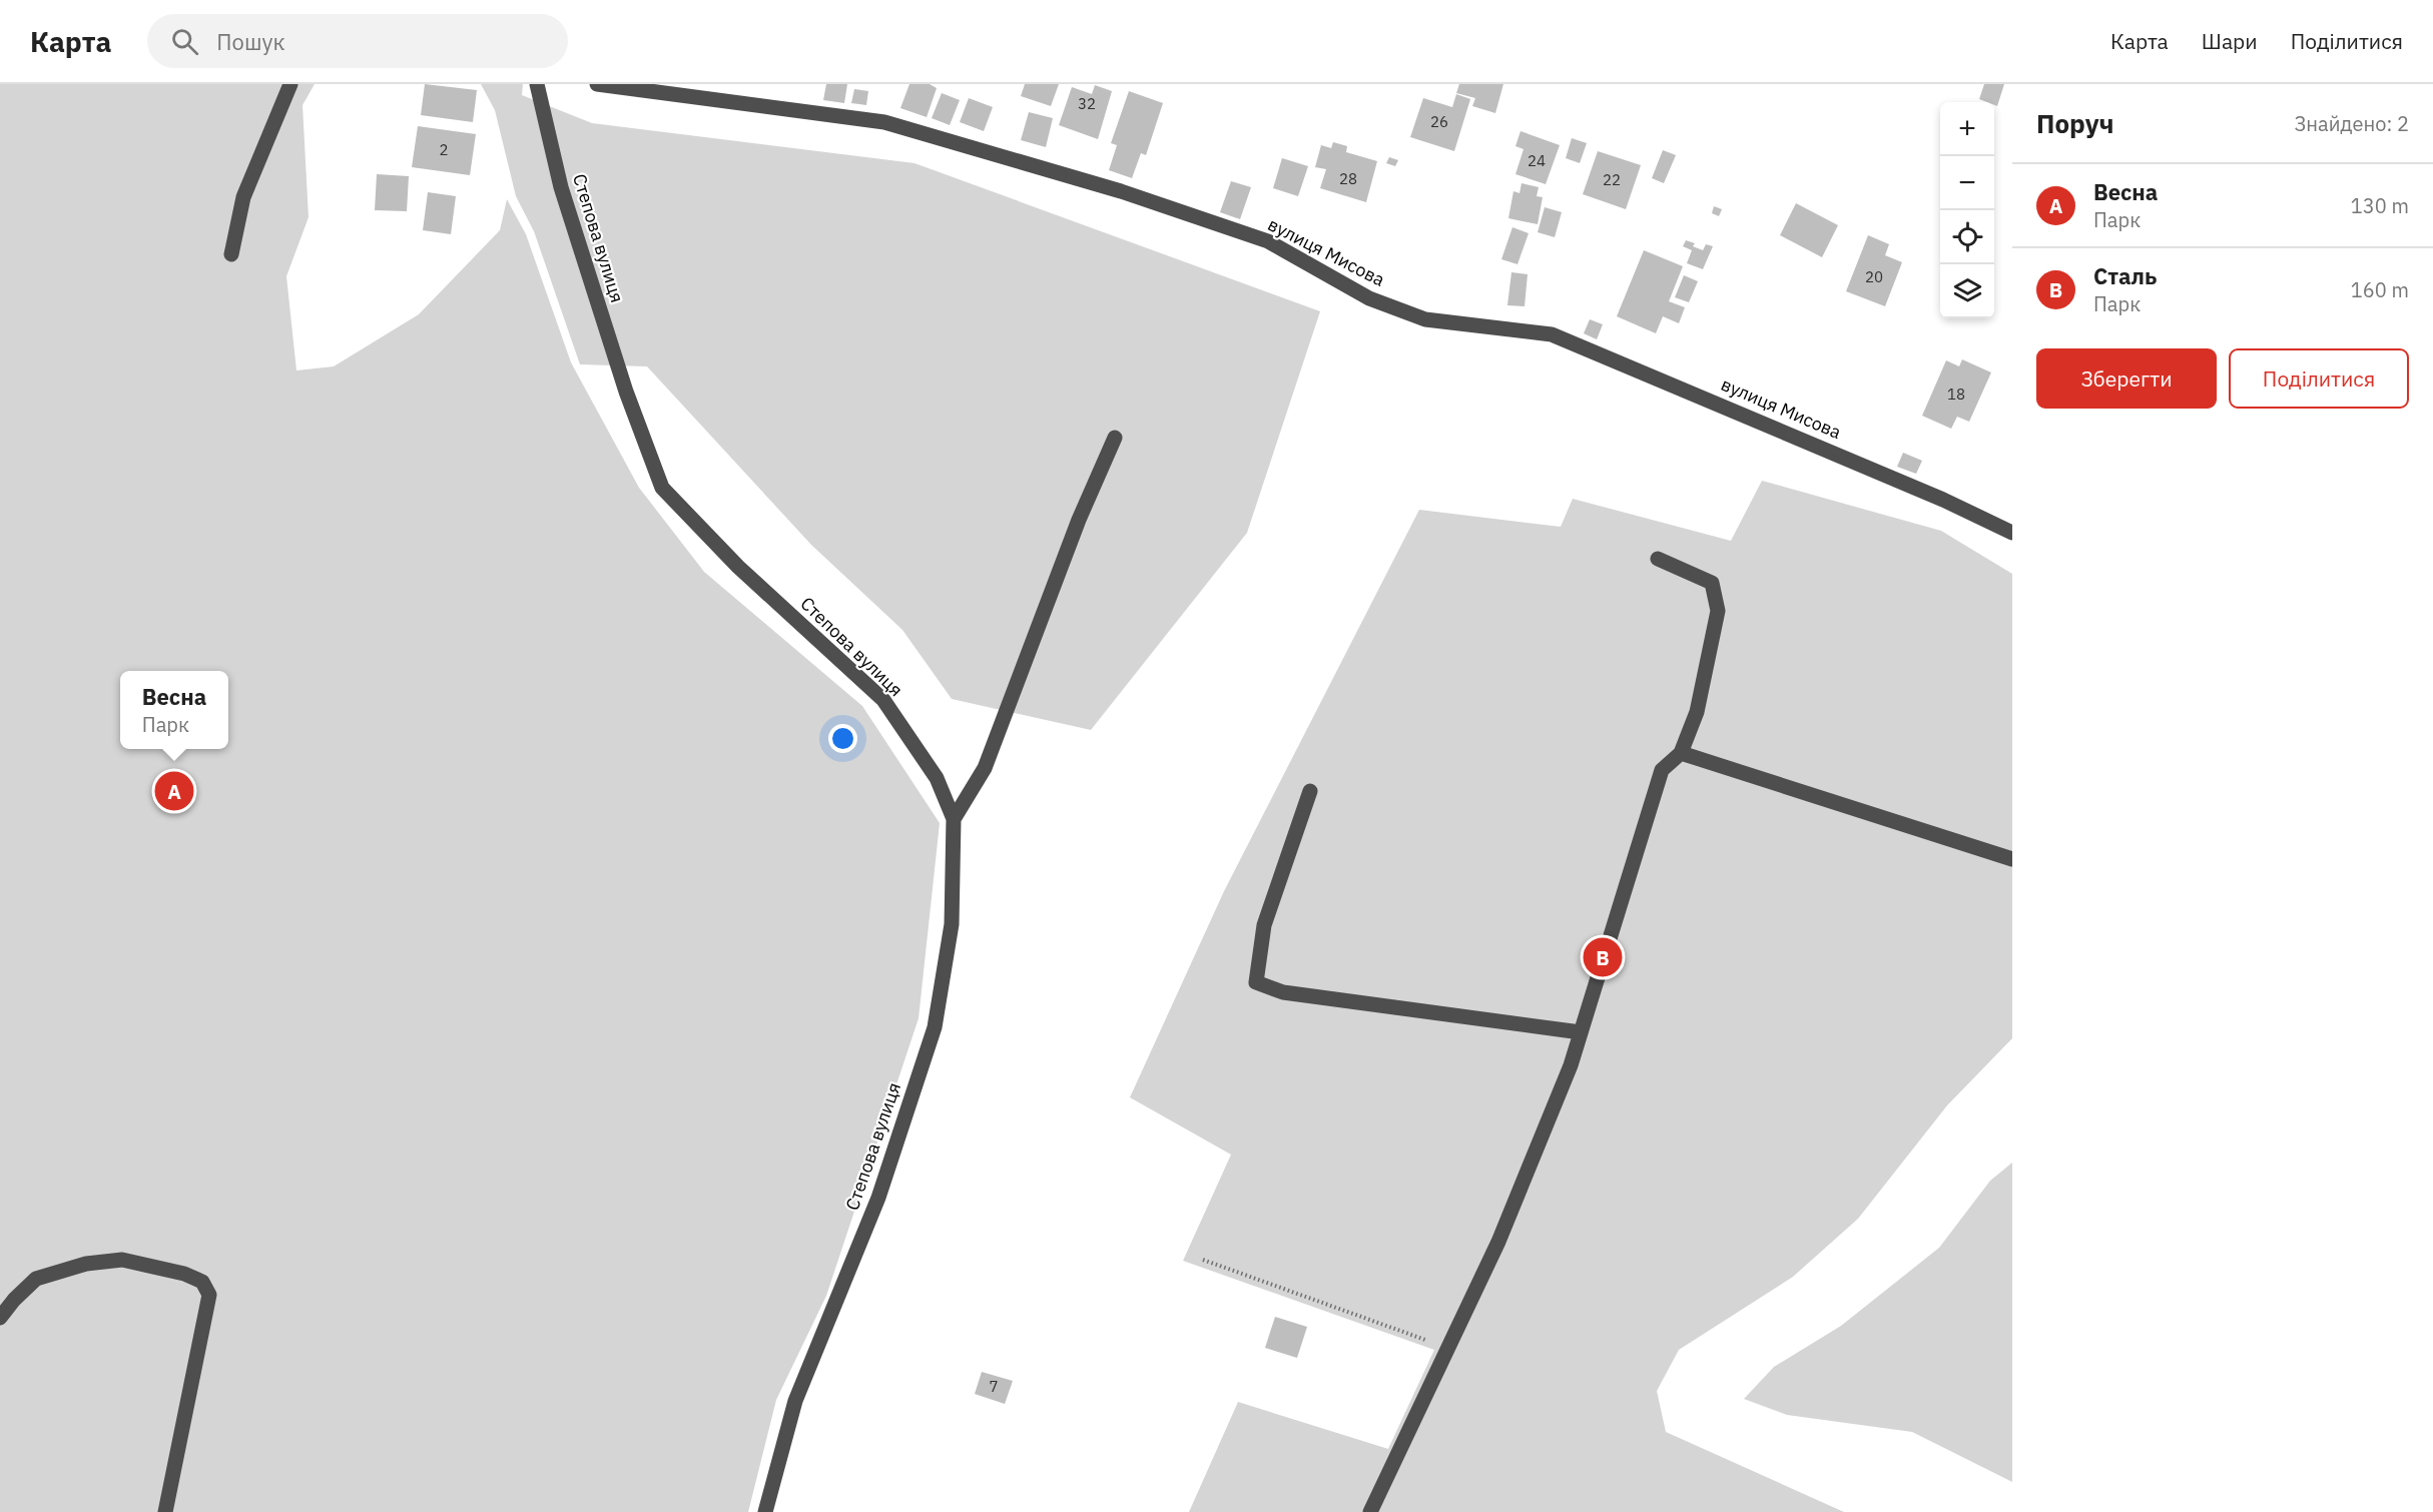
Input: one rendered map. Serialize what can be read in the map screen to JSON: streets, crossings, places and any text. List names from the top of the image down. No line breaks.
{"streets":{"street":["Степова вулиця","вулиця Мисова"]},"house_numbers":["32","26","2","24","28","22","20","18","7"],"page":{"header":"Карта","search":"Пошук","nav":["Карта","Шари","Поділитися"],"heading":["Поруч","Знайдено: 2"],"map_buttons":["+","−"],"list":[{"mark":"A","name":"Весна","note":"Парк","value":"130 m"},{"mark":"B","name":"Сталь","note":"Парк","value":"160 m"}],"buttons":["Зберегти","Поділитися"],"popup":["Весна","Парк"],"pins":["A","B"]}}
